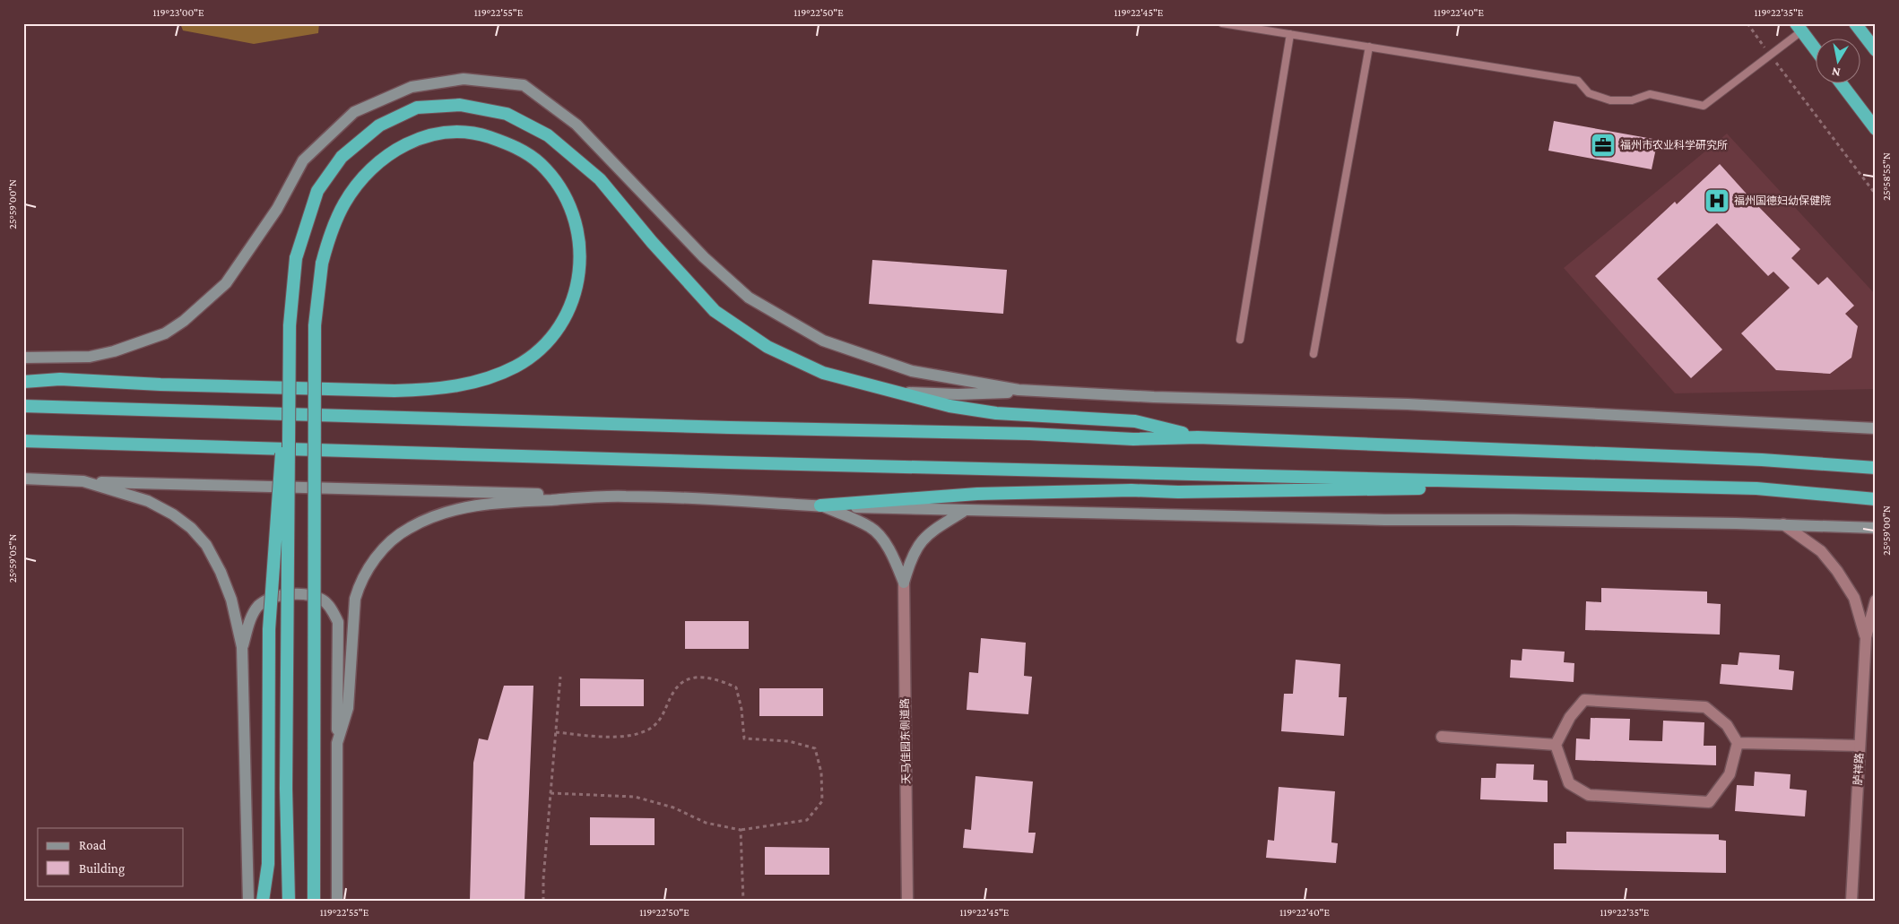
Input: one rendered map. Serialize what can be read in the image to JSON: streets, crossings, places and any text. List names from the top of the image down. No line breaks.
{"streets":{"street":["天马佳园东侧道路","胪祥路"]},"places":{"office":["福州市农业科学研究所"],"hospital":["福州国德妇幼保健院"]},"legend":["Road","Building"],"north":"bottom","coordinates":["119°23'00\"E","119°22'55\"E","119°22'50\"E","119°22'45\"E","119°22'40\"E","119°22'35\"E","25°58'55\"N","25°59'00\"N","25°59'05\"N"]}
